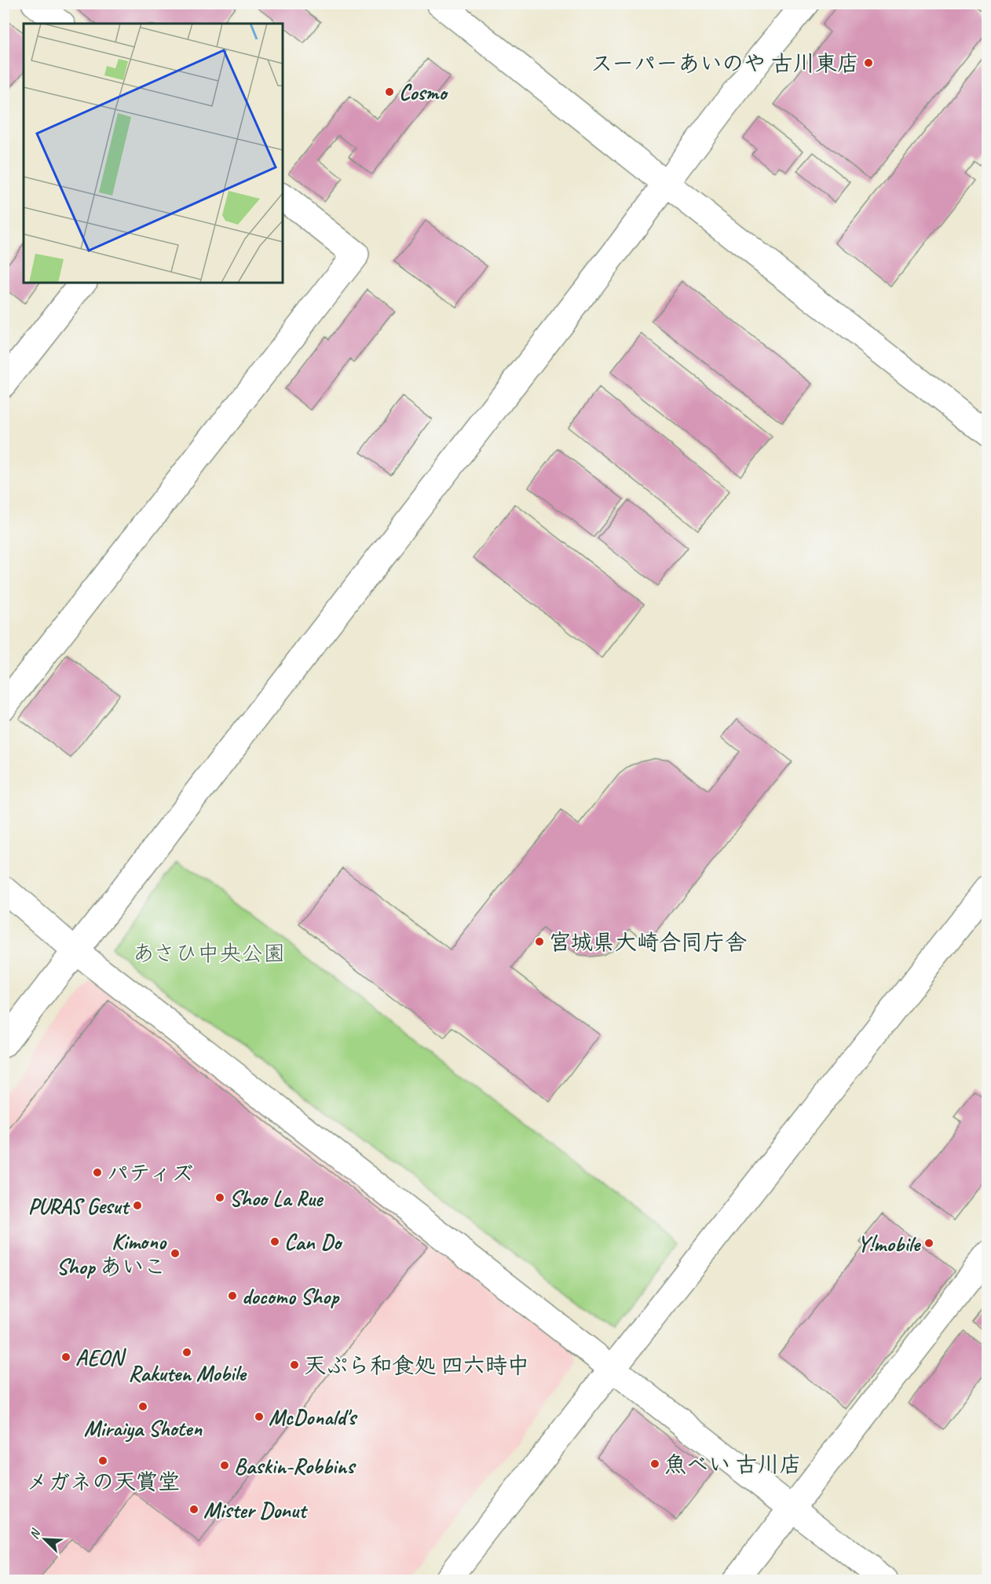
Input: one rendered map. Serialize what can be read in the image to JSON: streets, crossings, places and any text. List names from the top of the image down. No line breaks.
{"parks":["あさひ中央公園"],"places":["スーパーあいのや 古川東店","Cosmo","宮城県大崎合同庁舎","パティズ","Shoo La Rue","PURAS Gesut","Can Do","Y!mobile","Kimono Shop あいこ","docomo Shop","Rakuten Mobile","AEON","天ぷら和食処 四六時中","Miraiya Shoten","McDonald's","メガネの天賞堂","魚べい 古川店","Baskin-Robbins","Mister Donut"],"north":"top left"}
